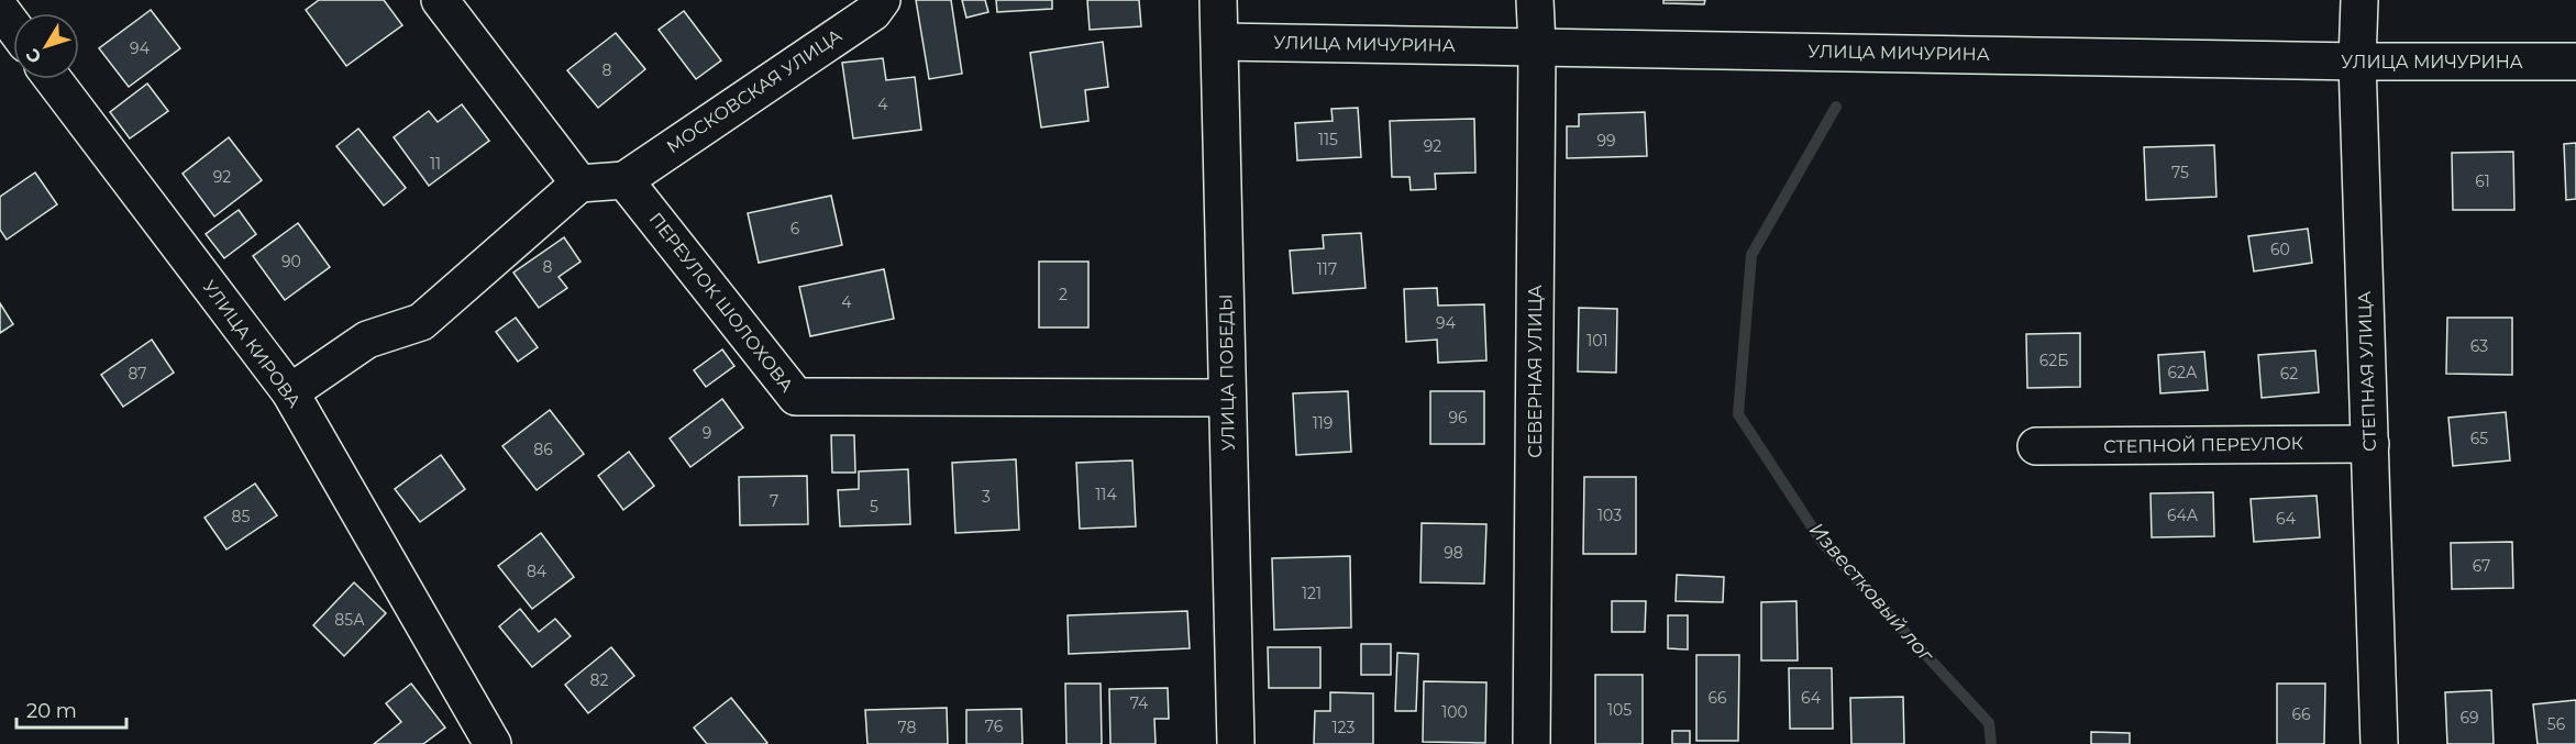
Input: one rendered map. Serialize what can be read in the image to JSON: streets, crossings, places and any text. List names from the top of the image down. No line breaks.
{"streets":{"street":["УЛИЦА МИЧУРИНА","МОСКОВСКАЯ УЛИЦА","ПЕРЕУЛОК ШОЛОХОВА","УЛИЦА КИРОВА","СЕВЕРНАЯ УЛИЦА","СТЕПНАЯ УЛИЦА","УЛИЦА ПОБЕДЫ","СТЕПНОЙ ПЕРЕУЛОК"]},"crossings":[["УЛИЦА МИЧУРИНА","СЕВЕРНАЯ УЛИЦА"],["УЛИЦА МИЧУРИНА","СТЕПНАЯ УЛИЦА"],["УЛИЦА МИЧУРИНА","УЛИЦА ПОБЕДЫ"],["МОСКОВСКАЯ УЛИЦА","ПЕРЕУЛОК ШОЛОХОВА"],["ПЕРЕУЛОК ШОЛОХОВА","УЛИЦА ПОБЕДЫ"],["СТЕПНАЯ УЛИЦА","СТЕПНОЙ ПЕРЕУЛОК"]],"water":["Известковый лог"],"house_numbers":["94","8","4","115","99","92","11","75","92","61","6","60","90","8","117","2","4","94","101","63","62Б","62А","87","62","96","119","9","65","86","114","3","7","5","103","64А","85","64","98","67","84","121","85А","82","66","64","74","105","100","66","69","56","76","78","123"],"scale_bar":"20 m","north":"bottom left"}
